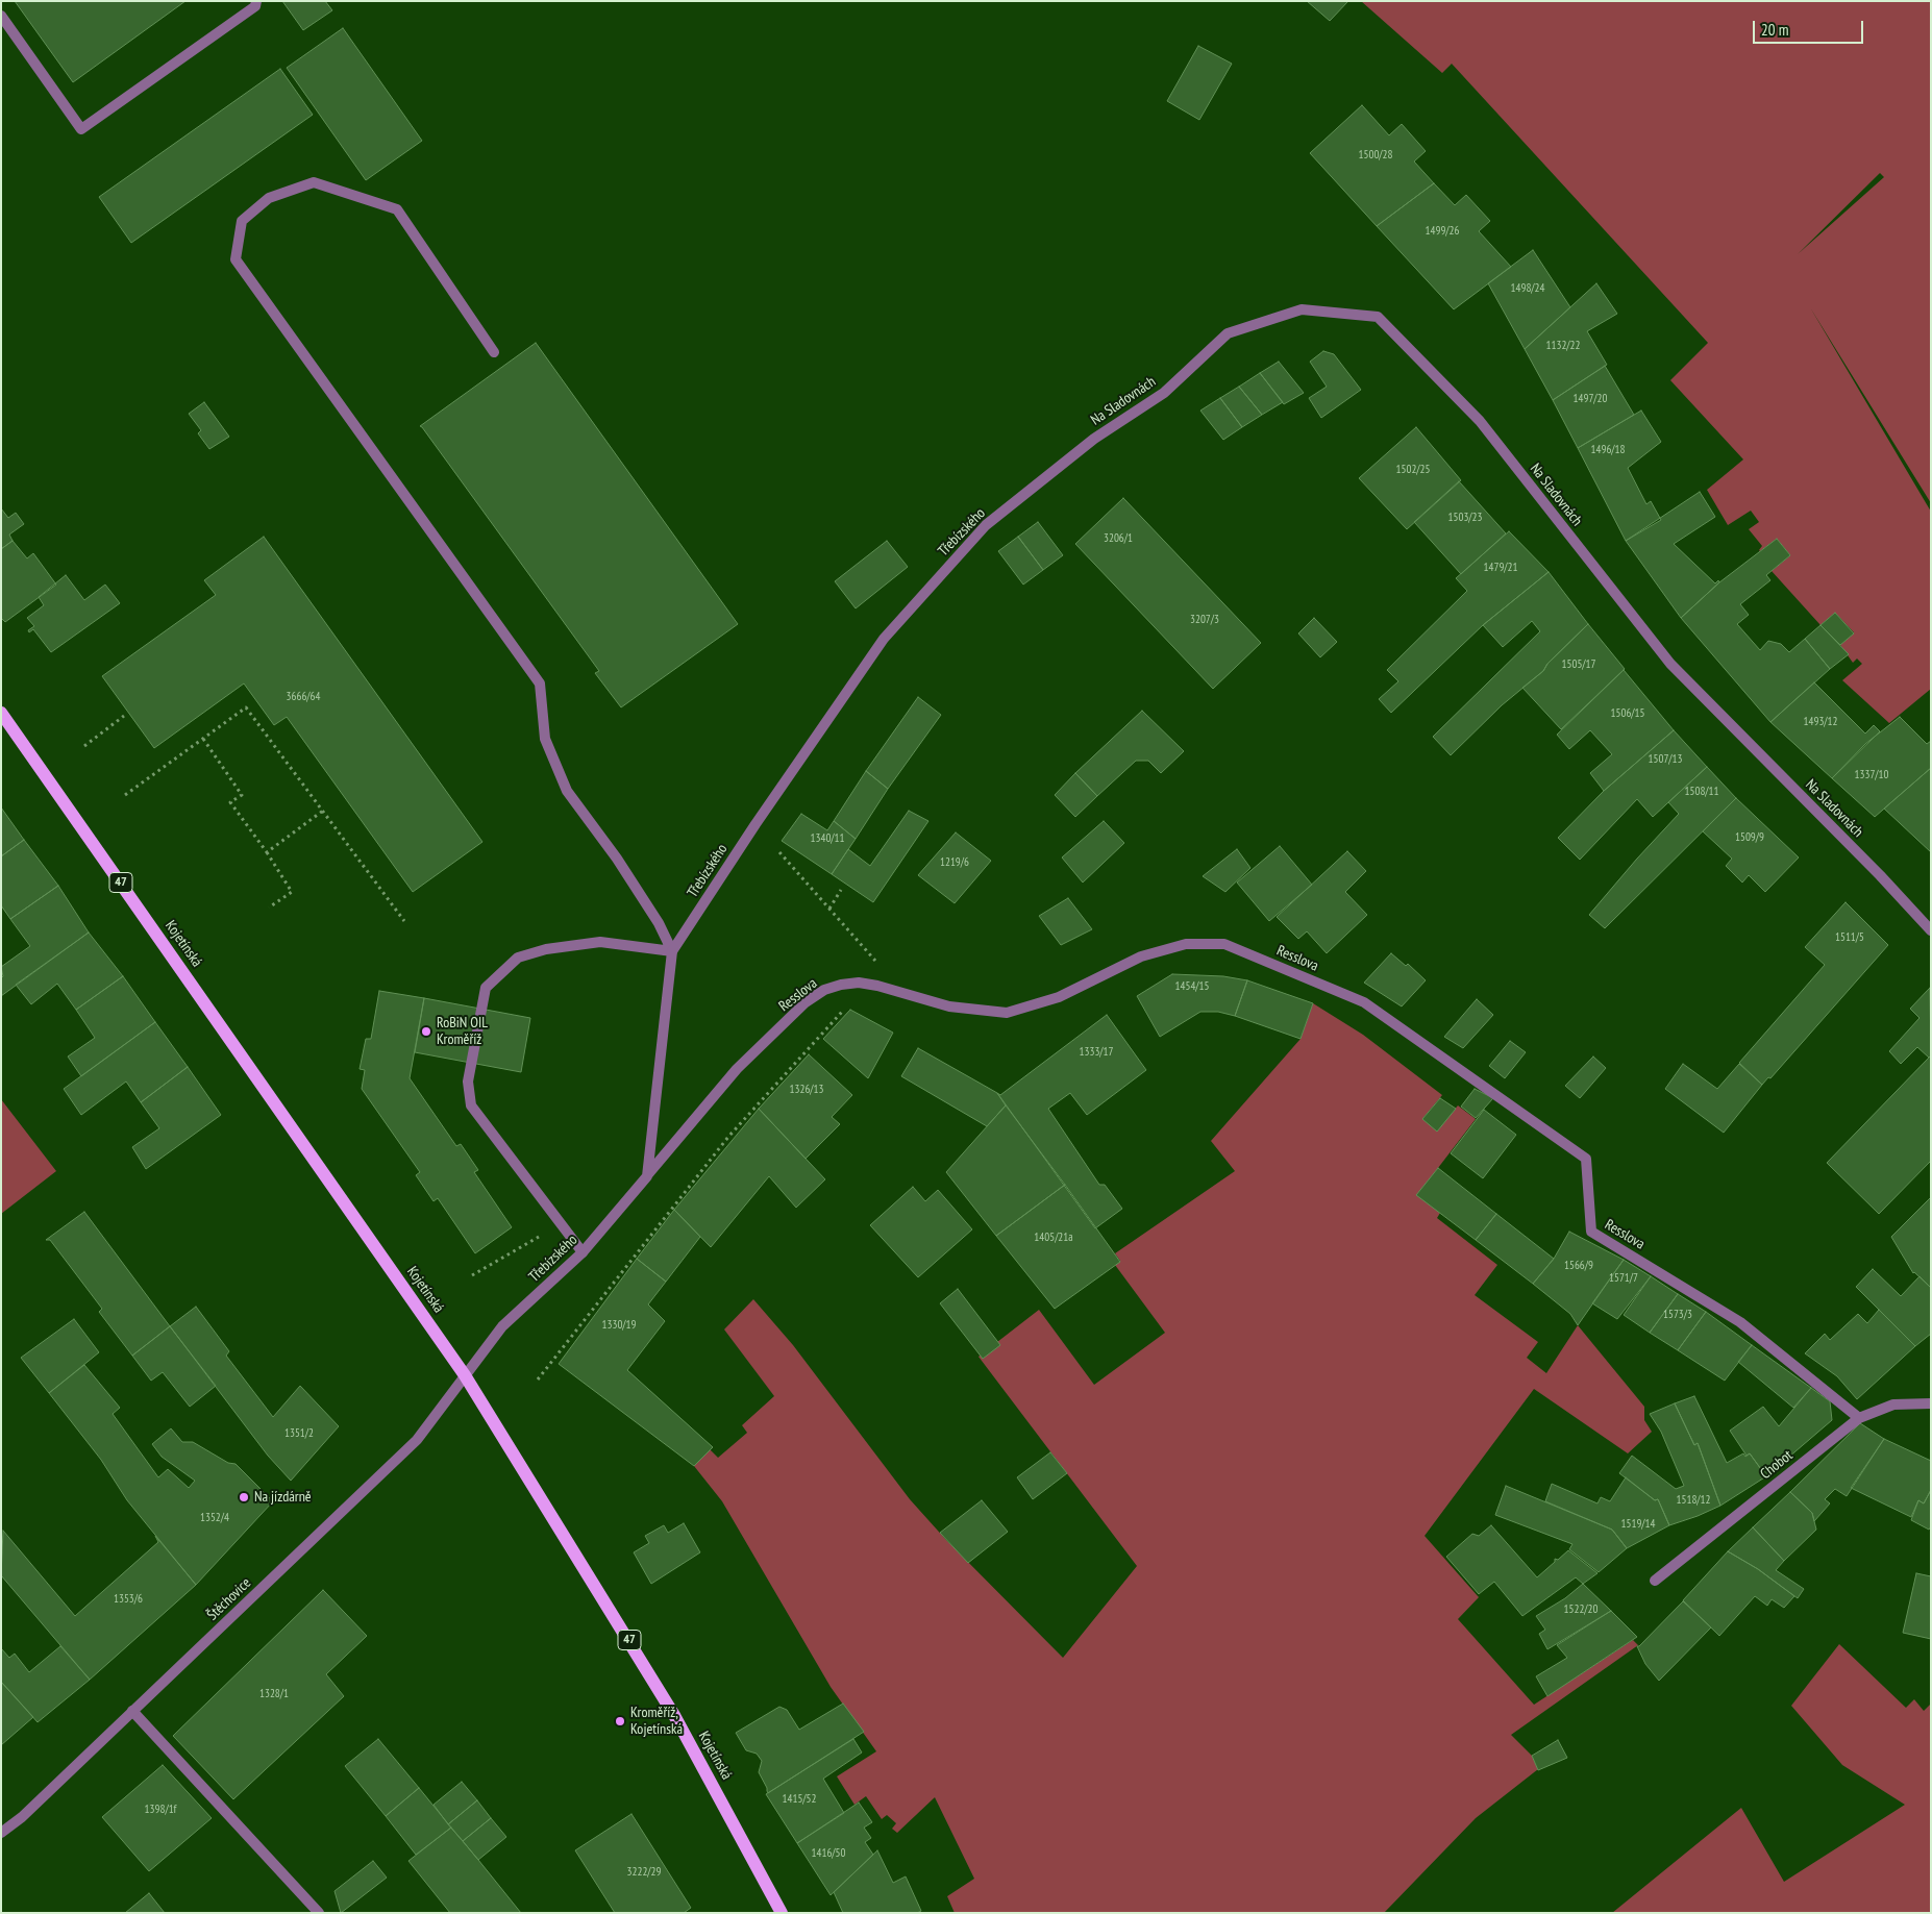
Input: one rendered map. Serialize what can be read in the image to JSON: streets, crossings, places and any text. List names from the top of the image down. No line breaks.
{"streets":{"main road":["47","Kojetínská"],"street":["Na Sladovnách","Třebízského","Resslova","Chobot","Štěchovice"]},"crossings":[["Na Sladovnách","Třebízského"],["Třebízského","Kojetínská"],["Třebízského","Resslova"],["Třebízského","Štěchovice"],["Kojetínská","Štěchovice"],["Resslova","Chobot"]],"places":["RoBiN OIL Kroměříž","Na jízdárně","Kroměříž, Kojetínská"],"house_numbers":["1500/28","1499/26","1498/24","1132/22","1497/20","1496/18","1502/25","1503/23","3206/1","1479/21","3207/3","1505/17","3666/64","1506/15","1493/12","1507/13","1337/10","1508/11","1509/9","1340/11","1219/6","1511/5","1454/15","1333/17","1326/13","1405/21a","1566/9","1571/7","1573/3","1330/19","1351/2","1518/12","1352/4","1519/14","1353/6","1522/20","1328/1","1415/52","1398/1f","1416/50","3222/29"],"scale_bar":"20 m"}
